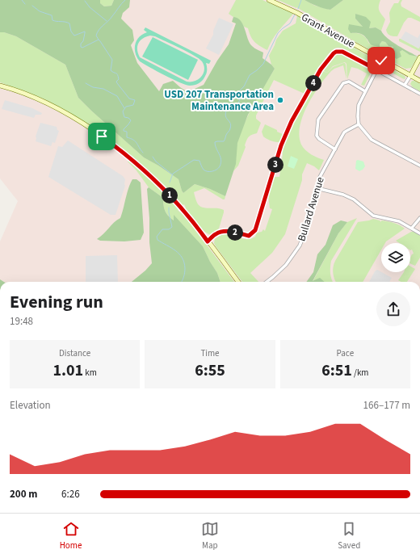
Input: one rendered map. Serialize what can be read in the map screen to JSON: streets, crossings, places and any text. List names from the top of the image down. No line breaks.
{"streets":{"street":["Grant Avenue","Bullard Avenue"]},"places":["USD 207 Transportation Maintenance Area"],"page":{"pins":["4","3","1","2"],"heading":["Evening run","19:48"],"stats":[["Distance","1.01 km"],["Time","6:55"],["Pace","6:51 /km"]],"chart":["Elevation","166–177 m"],"list":[{"name":"200 m","note":"6:26"}],"tabs":["Home","Map","Saved"]}}
